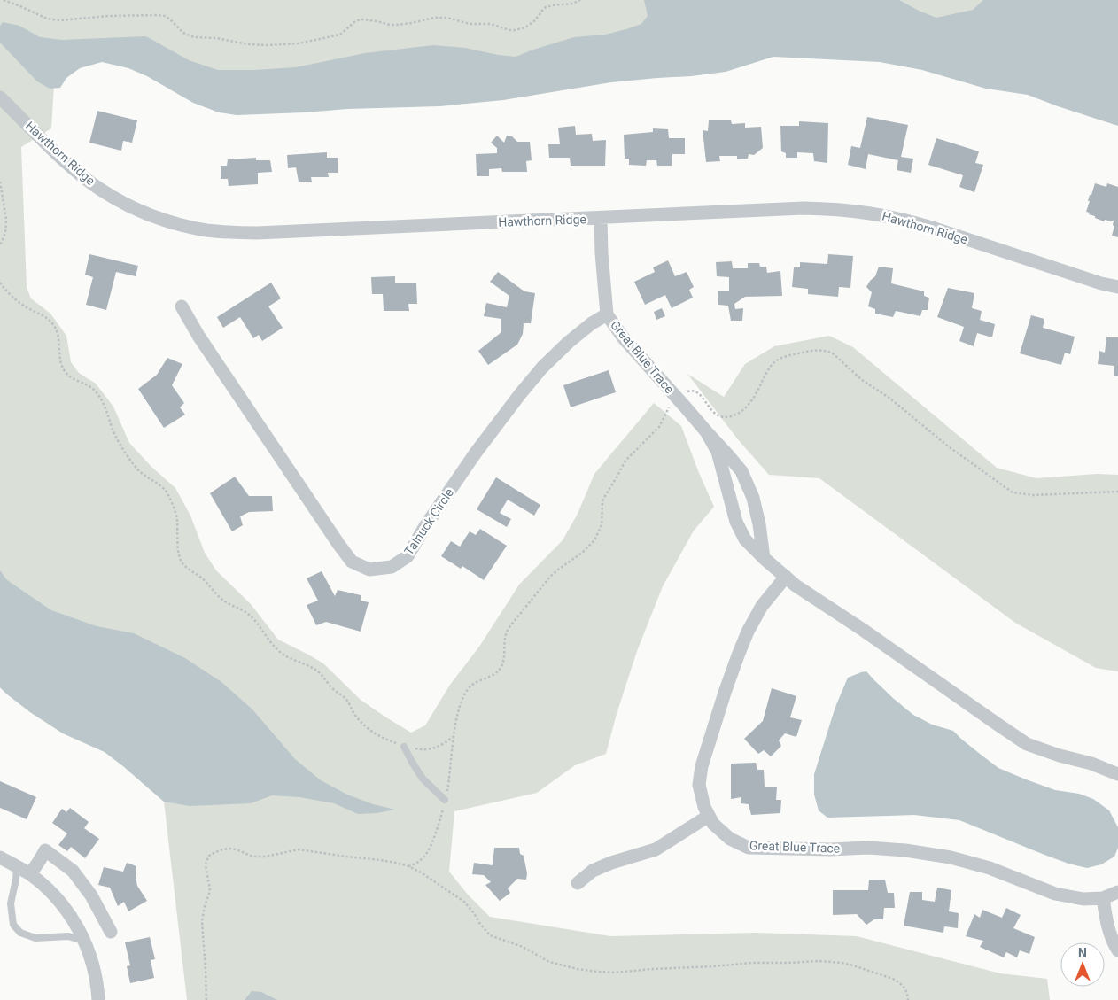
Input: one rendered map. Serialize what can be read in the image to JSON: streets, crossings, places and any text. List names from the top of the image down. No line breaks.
{"streets":{"street":["Hawthorn Ridge","Great Blue Trace","Talnuck Circle"]},"crossings":[["Hawthorn Ridge","Great Blue Trace"],["Great Blue Trace","Talnuck Circle"]],"north":"top"}
